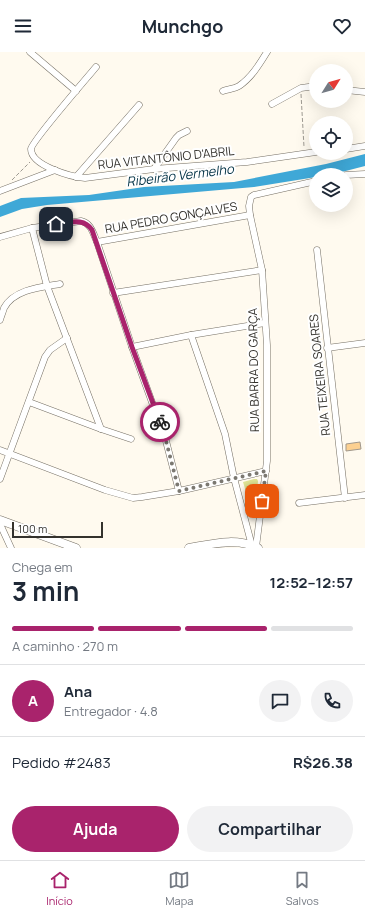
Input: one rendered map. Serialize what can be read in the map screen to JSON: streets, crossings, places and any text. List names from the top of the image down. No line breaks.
{"streets":{"street":["RUA VITANTÔNIO D'ABRIL","RUA PEDRO GONÇALVES","RUA BARRA DO GARÇA","RUA TEIXEIRA SOARES"]},"crossings":[["RUA PEDRO GONÇALVES","RUA BARRA DO GARÇA"]],"water":["Ribeirão Vermelho"],"scale_bar":"100 m","north":"top right","page":{"header":"Munchgo","scale":"100 m","heading":["3 min","Chega em","12:52–12:57"],"panel":["Ana","Entregador · 4.8","Pedido #2483","R$26.38"],"bar":"A caminho · 270 m","round":"A","buttons":["Ajuda","Compartilhar"],"tabs":["Início","Mapa","Salvos"]}}
